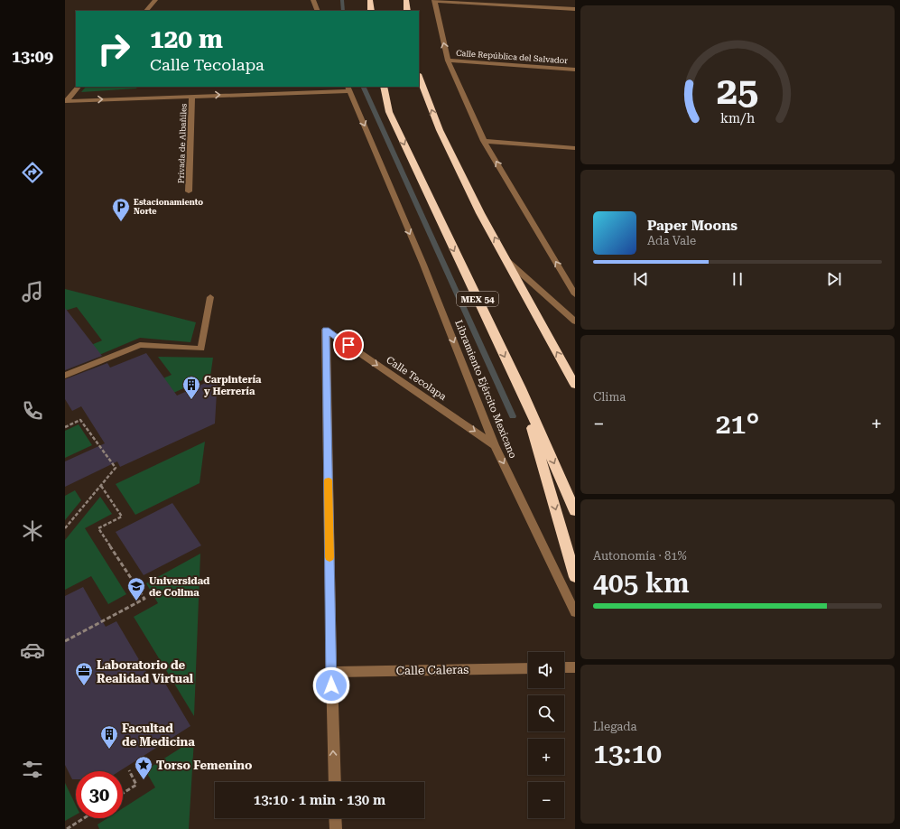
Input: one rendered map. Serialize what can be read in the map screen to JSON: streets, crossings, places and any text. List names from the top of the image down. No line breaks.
{"streets":{"highway":["MEX 54"],"street":["Calle República del Salvador","Privada de Albañiles","Calle Tecolapa","Libramiento Ejército Mexicano","Calle Caleras"]},"crossings":[["Calle Tecolapa","Libramiento Ejército Mexicano"],["Calle Tecolapa","Calle Caleras"]],"one_way":["Libramiento Ejército Mexicano"],"places":{"parking":["Estacionamiento Norte"],"building":["Carpintería y Herrería","Facultad de Medicina"],"school or university":["Universidad de Colima"],"office":["Laboratorio de Realidad Virtual"],"place":["Torso Femenino"]},"page":{"tabs":"13:09","turn":["120 m","Calle Tecolapa"],"song":["Paper Moons","Ada Vale"],"tile":["Clima",["Autonomía · 81%","405 km"],["Llegada","13:10"]],"heat":["−","21°","+"],"map_buttons":["+","−"],"limit":"30","trip":"13:10 · 1 min · 130 m","gauge":["25","km/h"]}}
